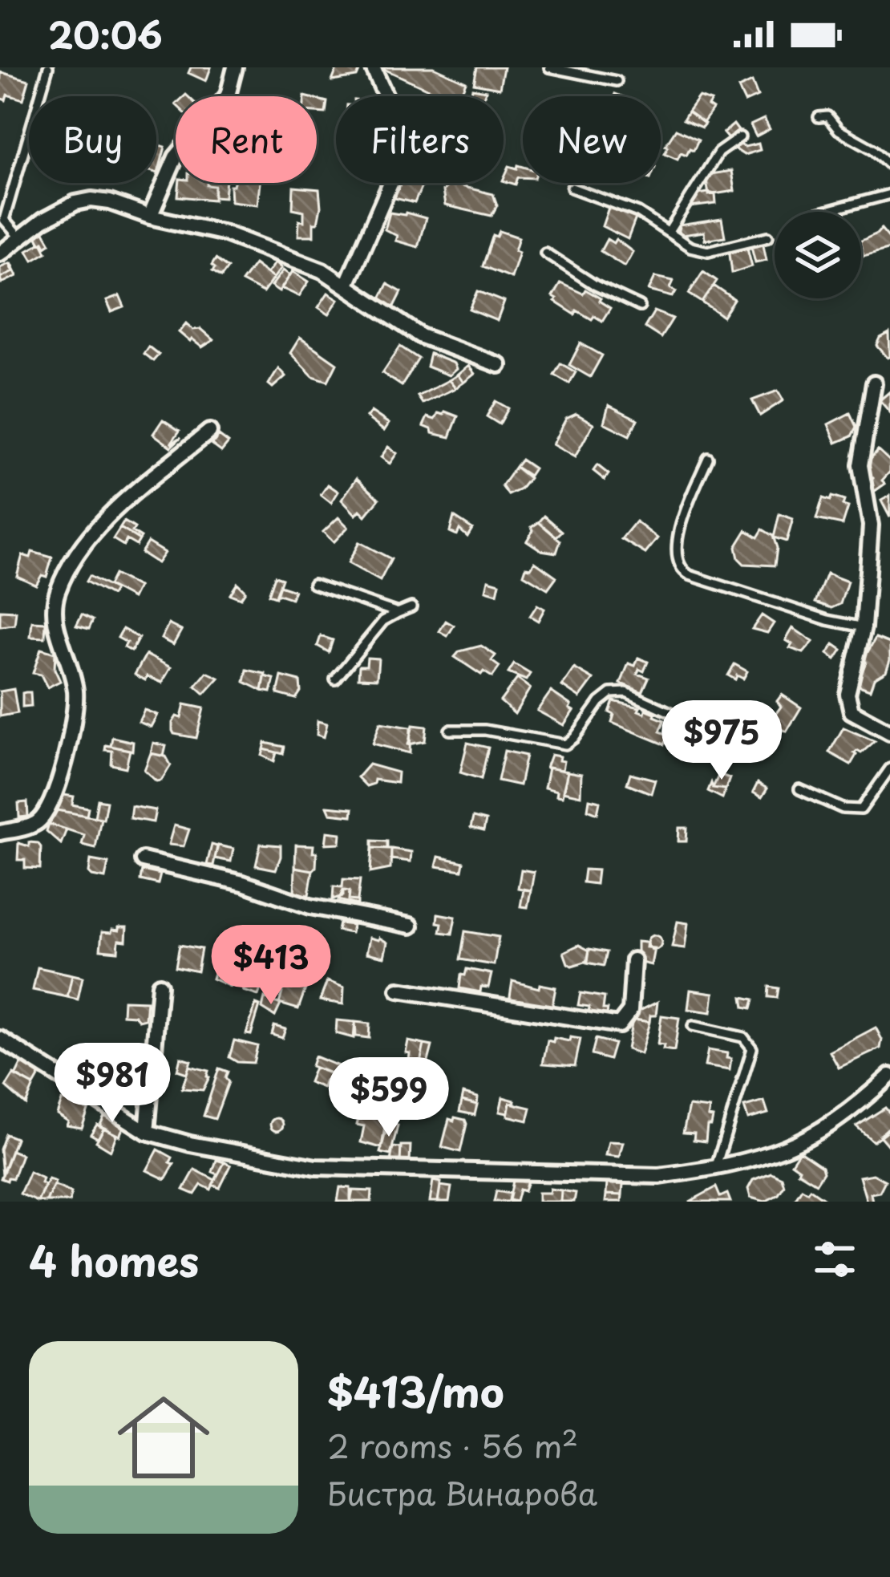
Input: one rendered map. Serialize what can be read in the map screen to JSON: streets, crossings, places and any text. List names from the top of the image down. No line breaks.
{"page":{"status":"20:06","chip":["Buy","Rent","Filters","New"],"price":["$975","$413","$981","$599"],"heading":"4 homes","list":[{"name":"$413/mo","note":"2 rooms · 56 m² · Бистра Винарова"}]}}
